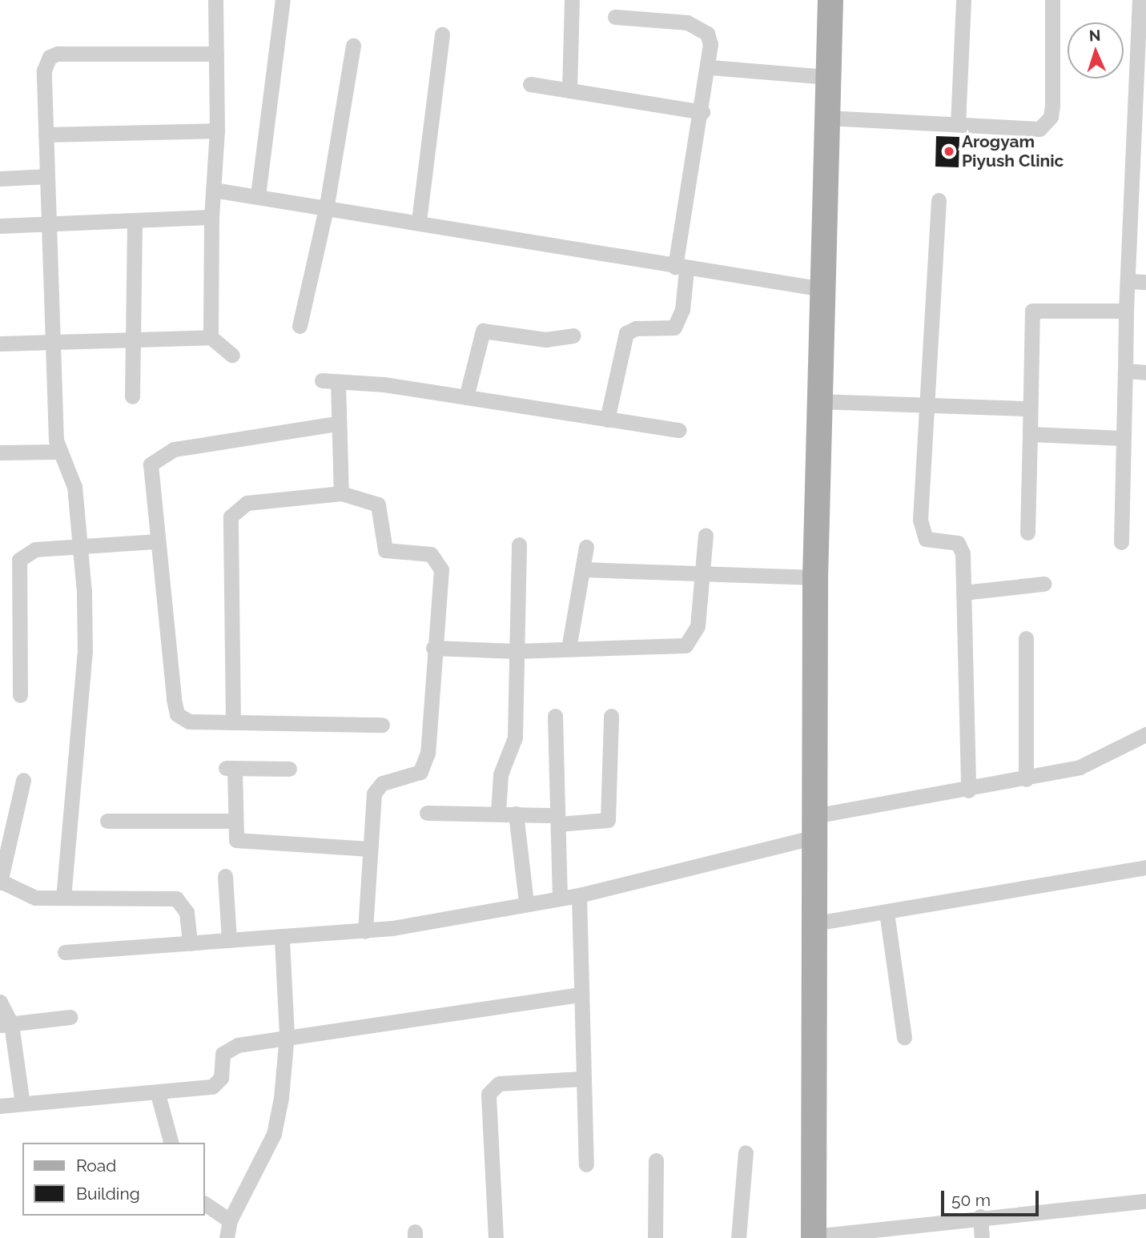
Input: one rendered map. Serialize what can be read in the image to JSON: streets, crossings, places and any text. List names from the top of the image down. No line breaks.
{"places":["Arogyam Piyush Clinic"],"legend":["Road","Building"],"scale_bar":"50 m","north":"top"}
